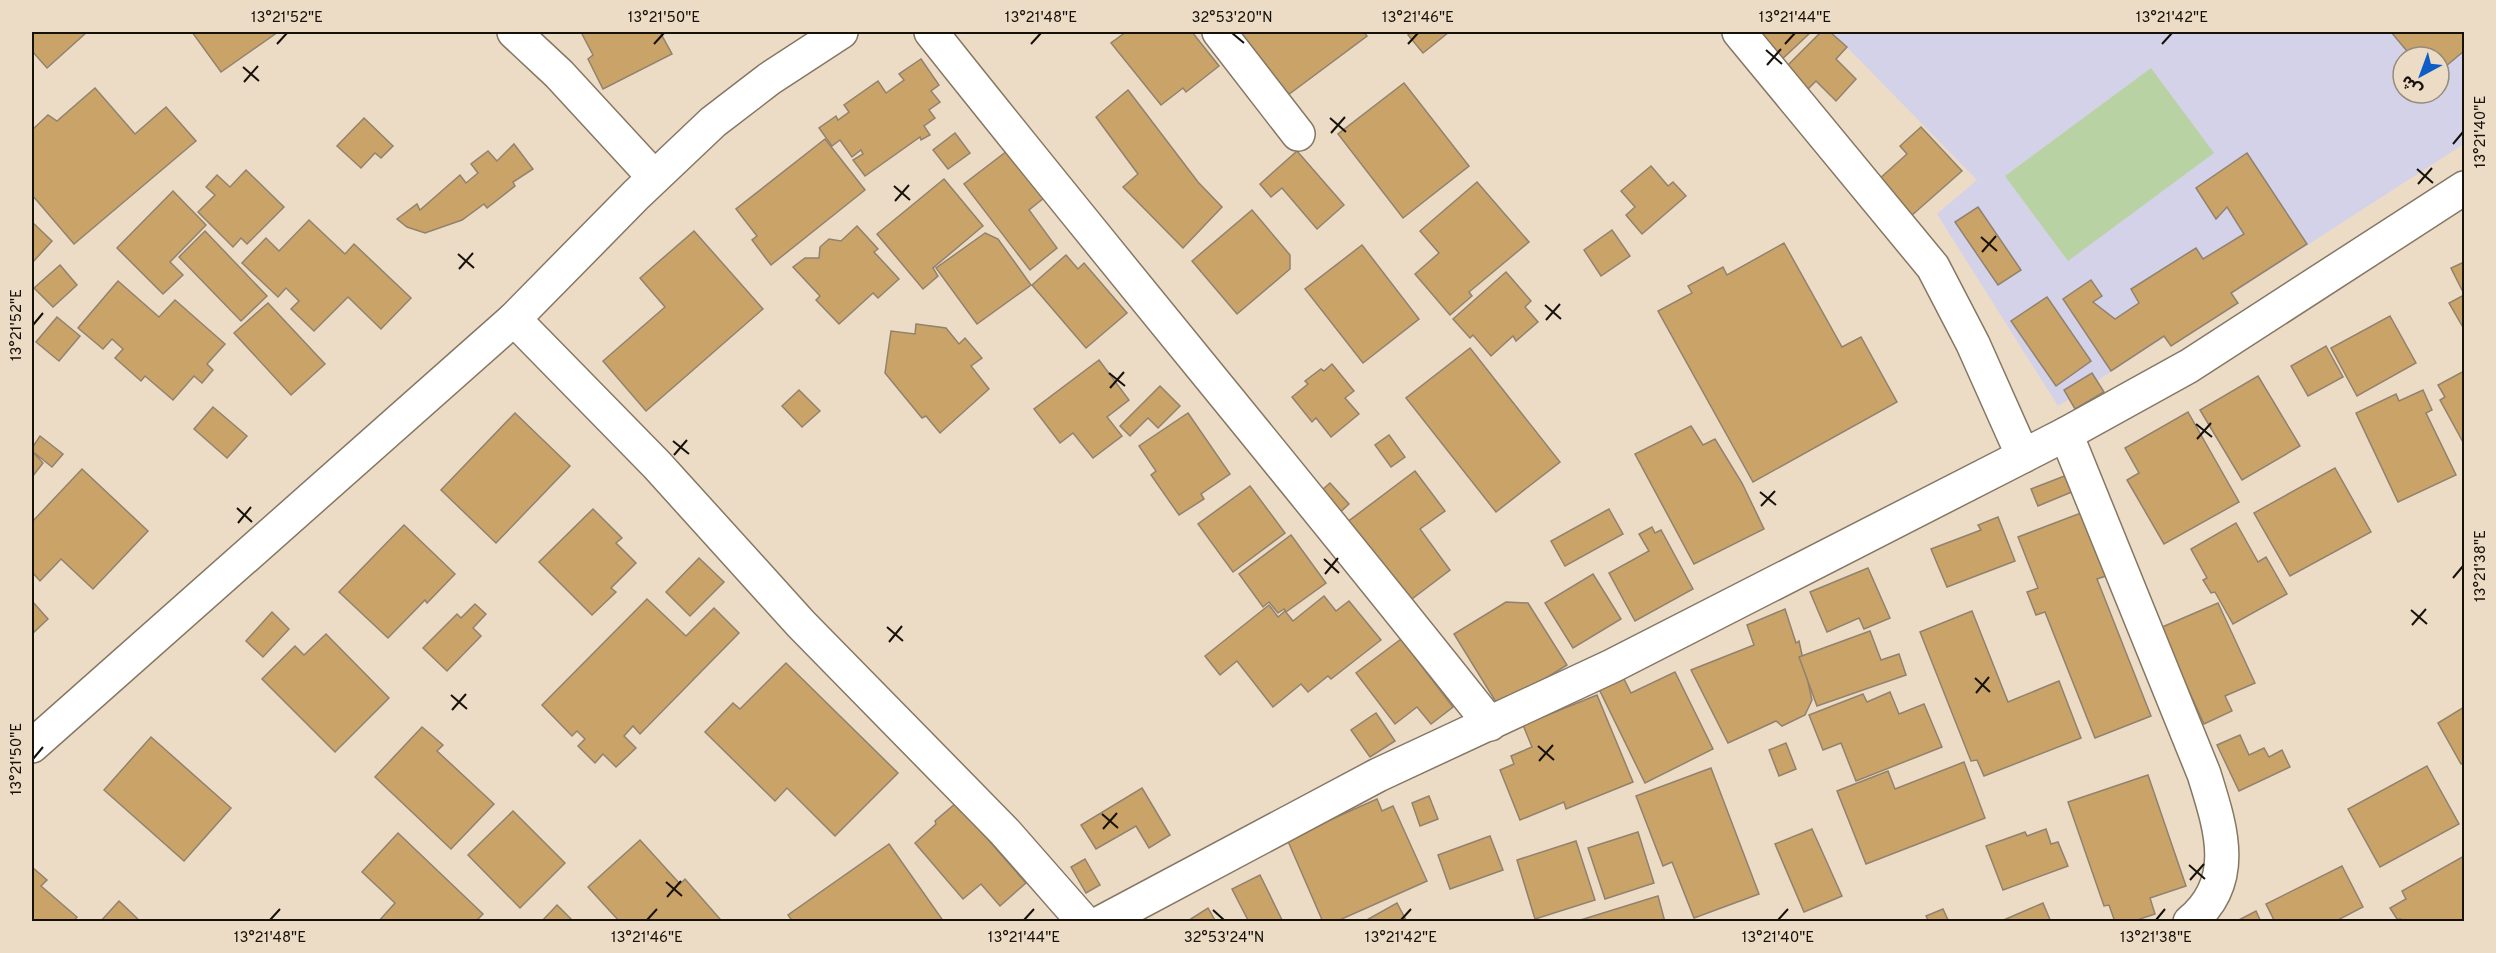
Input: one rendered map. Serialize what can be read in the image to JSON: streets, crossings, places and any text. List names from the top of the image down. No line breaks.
{"north":"bottom left","coordinates":["13°21'52\"E","13°21'50\"E","13°21'48\"E","32°53'20\"N","13°21'46\"E","13°21'44\"E","13°21'42\"E","13°21'40\"E","13°21'38\"E","32°53'24\"N"]}
